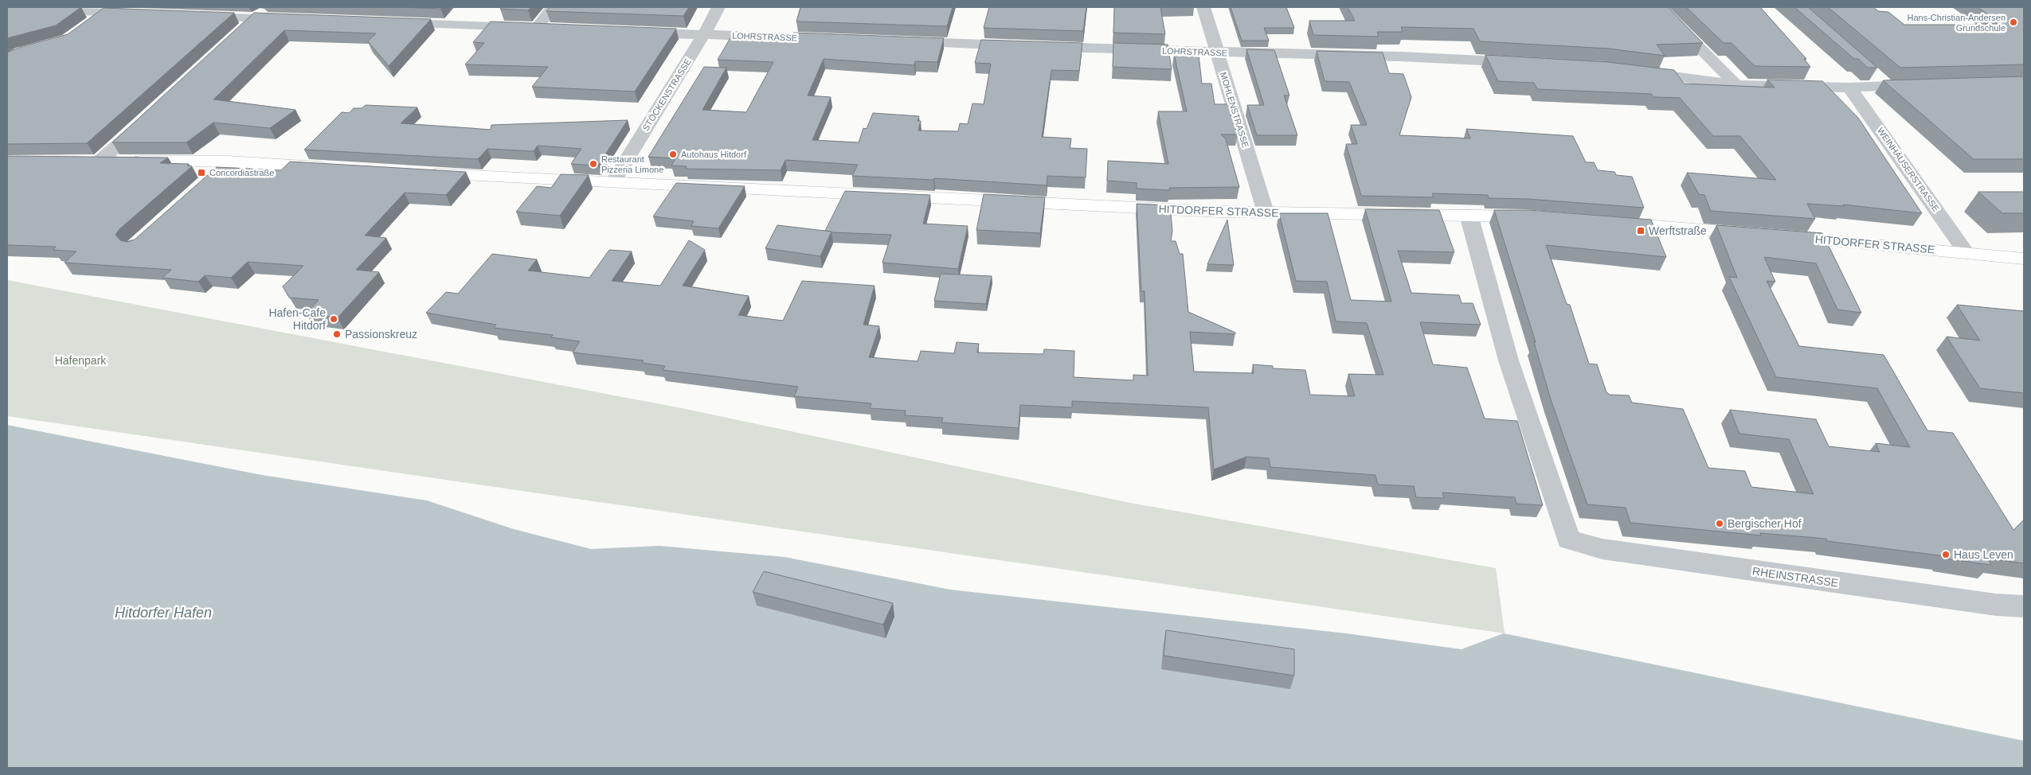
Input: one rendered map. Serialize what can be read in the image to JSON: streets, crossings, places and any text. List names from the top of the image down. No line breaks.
{"streets":{"street":["LOHRSTRASSE","STÖCKENSTRASSE","MOHLENSTRASSE","WEINHÄUSERSTRASSE","HITDORFER STRASSE","RHEINSTRASSE"]},"crossings":[["LOHRSTRASSE","STÖCKENSTRASSE"],["LOHRSTRASSE","MOHLENSTRASSE"],["STÖCKENSTRASSE","HITDORFER STRASSE"],["MOHLENSTRASSE","HITDORFER STRASSE"],["WEINHÄUSERSTRASSE","HITDORFER STRASSE"],["HITDORFER STRASSE","RHEINSTRASSE"]],"water":["Hitdorfer Hafen"],"parks":["Hafenpark"],"places":{"other":["Hans-Christian-Andersen Grundschule","Autohaus Hitdorf","Restaurant Pizzeria Limone","Hafen-Cafe Hitdorf","Passionskreuz","Bergischer Hof","Haus Leven"],"transit":["Concordiastraße","Werftstraße"]}}
